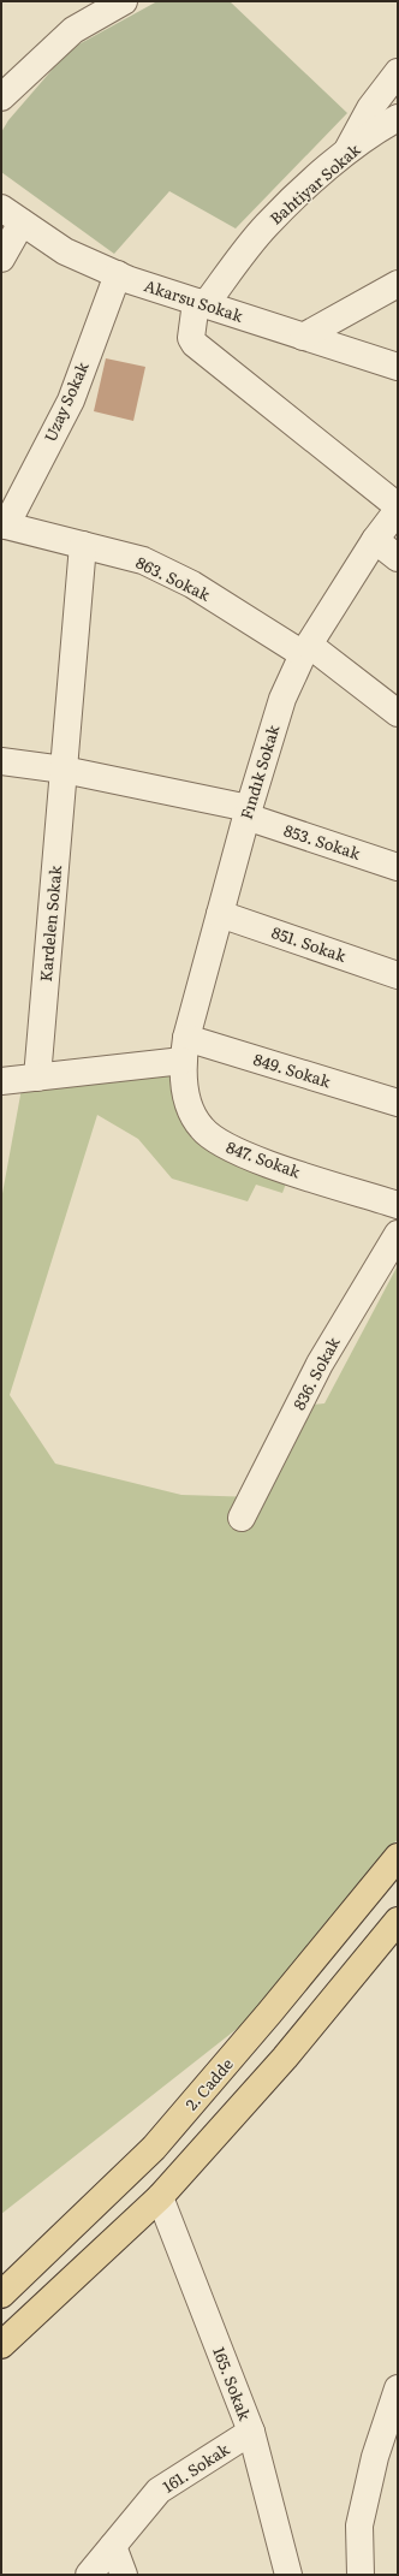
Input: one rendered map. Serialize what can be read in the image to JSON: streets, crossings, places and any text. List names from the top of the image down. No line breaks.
{"streets":{"main road":["2. Cadde"],"street":["Bahtiyar Sokak","Akarsu Sokak","Uzay Sokak","863. Sokak","Fındık Sokak","853. Sokak","Kardelen Sokak","851. Sokak","849. Sokak","847. Sokak","836. Sokak","165. Sokak","161. Sokak"]},"crossings":[["Bahtiyar Sokak","Akarsu Sokak"],["Akarsu Sokak","Uzay Sokak"],["Uzay Sokak","863. Sokak"],["863. Sokak","Fındık Sokak"],["863. Sokak","Kardelen Sokak"],["Fındık Sokak","853. Sokak"],["Fındık Sokak","851. Sokak"],["Fındık Sokak","849. Sokak"],["Fındık Sokak","847. Sokak"],["849. Sokak","847. Sokak"],["165. Sokak","161. Sokak"]]}
